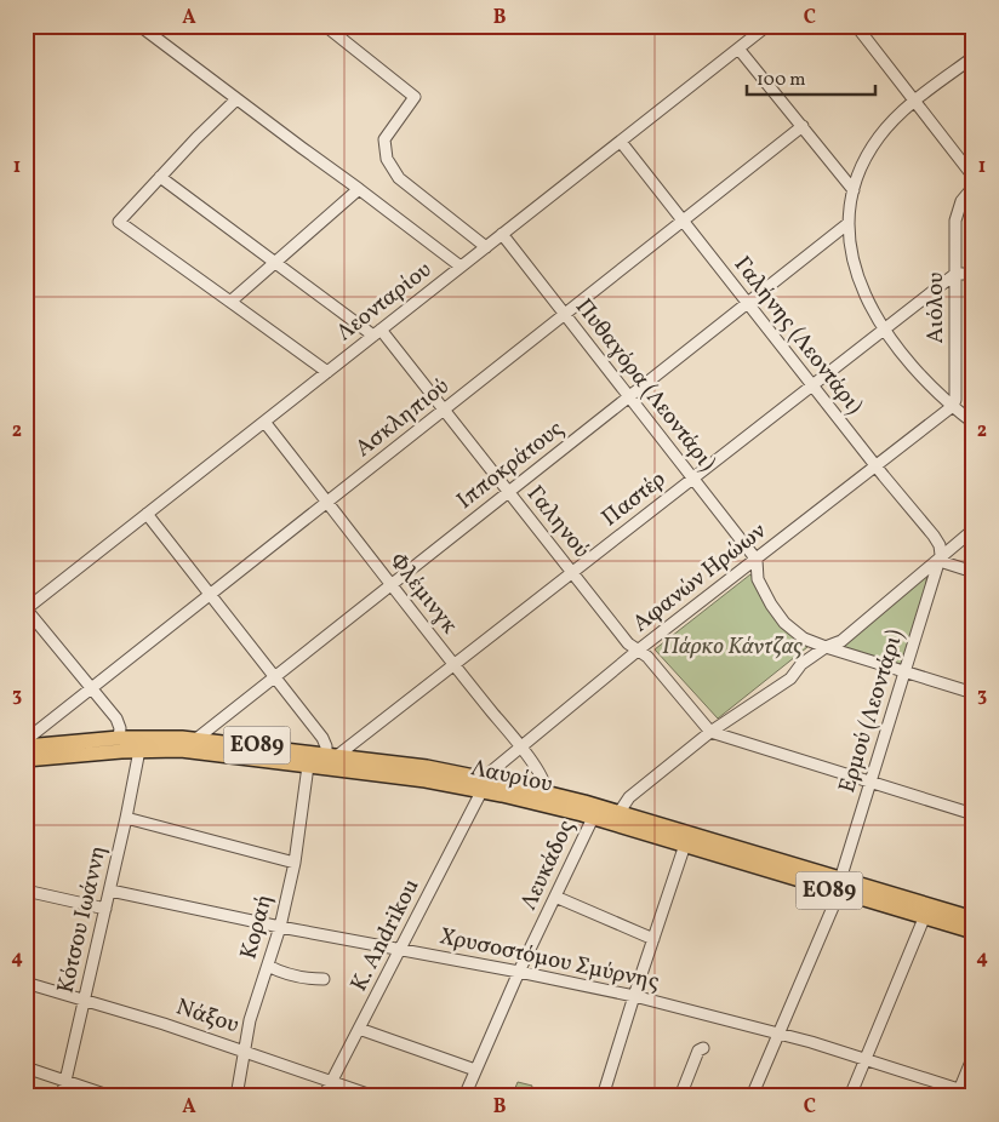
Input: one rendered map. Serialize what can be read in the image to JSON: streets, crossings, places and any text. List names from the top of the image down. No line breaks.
{"streets":{"main road":["ΕΟ89","Λαυρίου"],"street":["Λεονταρίου","Αιόλου","Γαλήνης (Λεοντάρι)","Πυθαγόρα (Λεοντάρι)","Ασκληπιού","Ιπποκράτους","Παστέρ","Γαληνού","Αφανών Ηρώων","Φλέμινγκ","Ερμού (Λεοντάρι)","Λευκάδος","Κότσου Ιωάννη","Κοραή","K. Andrikou","Χρυσοστόμου Σμύρνης","Νάξου"]},"crossings":[["Λεονταρίου","Γαλήνης (Λεοντάρι)"],["Λεονταρίου","Πυθαγόρα (Λεοντάρι)"],["Λεονταρίου","Γαληνού"],["Λεονταρίου","Φλέμινγκ"],["Αιόλου","Παστέρ"],["Αιόλου","Αφανών Ηρώων"],["Γαλήνης (Λεοντάρι)","Ασκληπιού"],["Γαλήνης (Λεοντάρι)","Ιπποκράτους"],["Γαλήνης (Λεοντάρι)","Παστέρ"],["Γαλήνης (Λεοντάρι)","Αφανών Ηρώων"],["Γαλήνης (Λεοντάρι)","Ερμού (Λεοντάρι)"],["Πυθαγόρα (Λεοντάρι)","Ασκληπιού"],["Πυθαγόρα (Λεοντάρι)","Ιπποκράτους"],["Πυθαγόρα (Λεοντάρι)","Παστέρ"],["Πυθαγόρα (Λεοντάρι)","Αφανών Ηρώων"],["Ασκληπιού","Γαληνού"],["Ασκληπιού","Φλέμινγκ"],["Ιπποκράτους","Γαληνού"],["Ιπποκράτους","Φλέμινγκ"],["Ιπποκράτους","Λαυρίου"],["Παστέρ","Γαληνού"],["Παστέρ","Φλέμινγκ"],["Παστέρ","Λαυρίου"],["Γαληνού","Αφανών Ηρώων"],["Αφανών Ηρώων","Φλέμινγκ"],["Αφανών Ηρώων","Λαυρίου"],["Αφανών Ηρώων","K. Andrikou"],["Φλέμινγκ","Λαυρίου"],["Ερμού (Λεοντάρι)","Λαυρίου"],["Ερμού (Λεοντάρι)","Χρυσοστόμου Σμύρνης"],["Λαυρίου","Λευκάδος"],["Λαυρίου","Κότσου Ιωάννη"],["Λαυρίου","Κοραή"],["Λαυρίου","K. Andrikou"],["Λευκάδος","Χρυσοστόμου Σμύρνης"],["Κότσου Ιωάννη","Χρυσοστόμου Σμύρνης"],["Κότσου Ιωάννη","Νάξου"],["Κοραή","Χρυσοστόμου Σμύρνης"],["Κοραή","Νάξου"],["K. Andrikou","Χρυσοστόμου Σμύρνης"],["K. Andrikou","Νάξου"]],"parks":["Πάρκο Κάντζας"],"scale_bar":"100 m","grid":{"columns":["A","B","C"],"rows":["1","2","3","4"]}}
